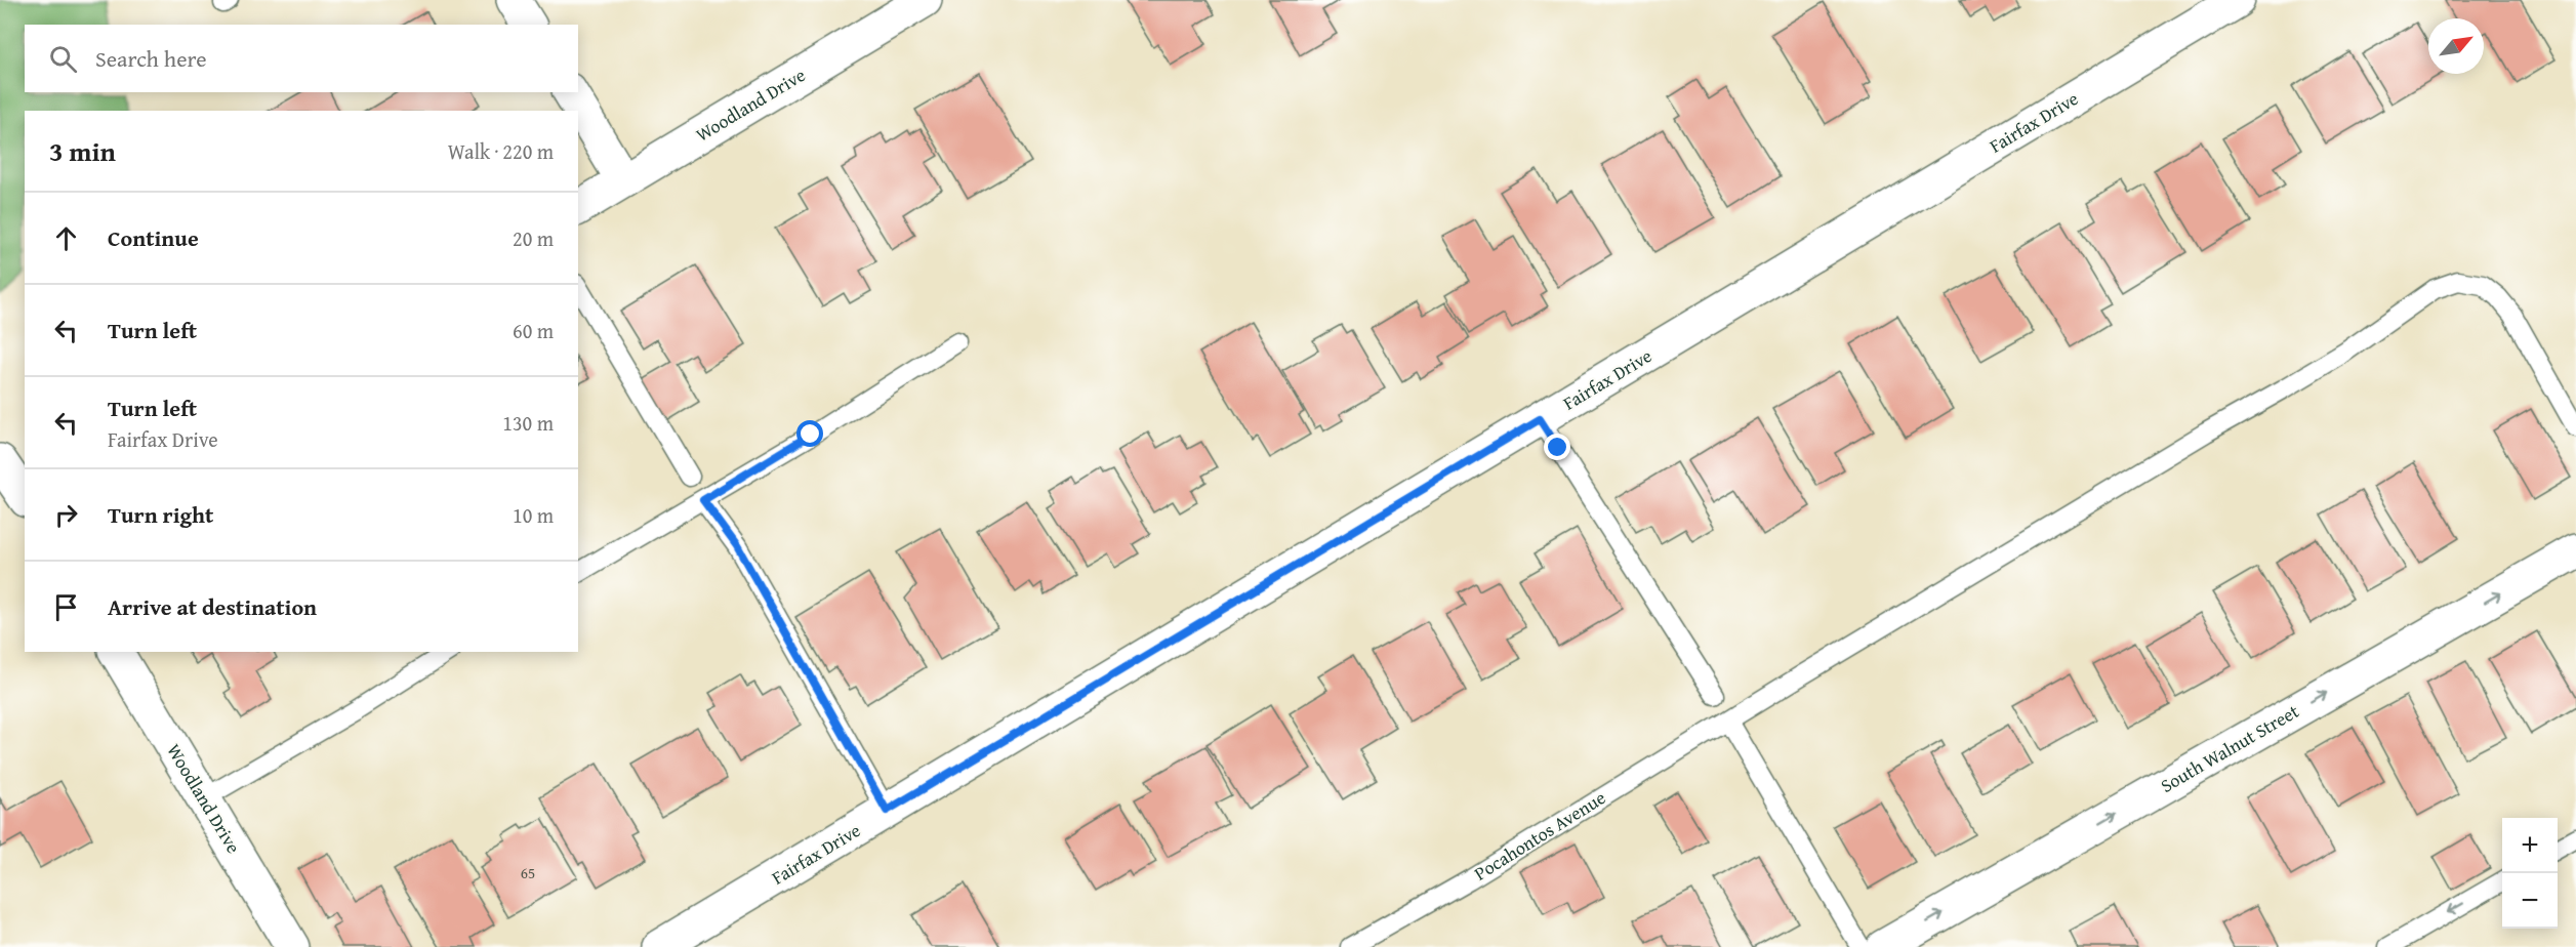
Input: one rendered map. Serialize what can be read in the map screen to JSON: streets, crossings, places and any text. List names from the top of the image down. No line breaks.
{"streets":{"street":["Woodland Drive","Fairfax Drive","South Walnut Street"],"lane":["Pocahontos Avenue"]},"one_way":["South Walnut Street"],"house_numbers":["65"],"north":"top right","page":{"search":"Search here","heading":["3 min","Walk · 220 m"],"list":[["Continue","20 m"],["Turn left","60 m"],["Turn left","Fairfax Drive","130 m"],["Turn right","10 m"],"Arrive at destination"],"map_buttons":["+","−"]}}
